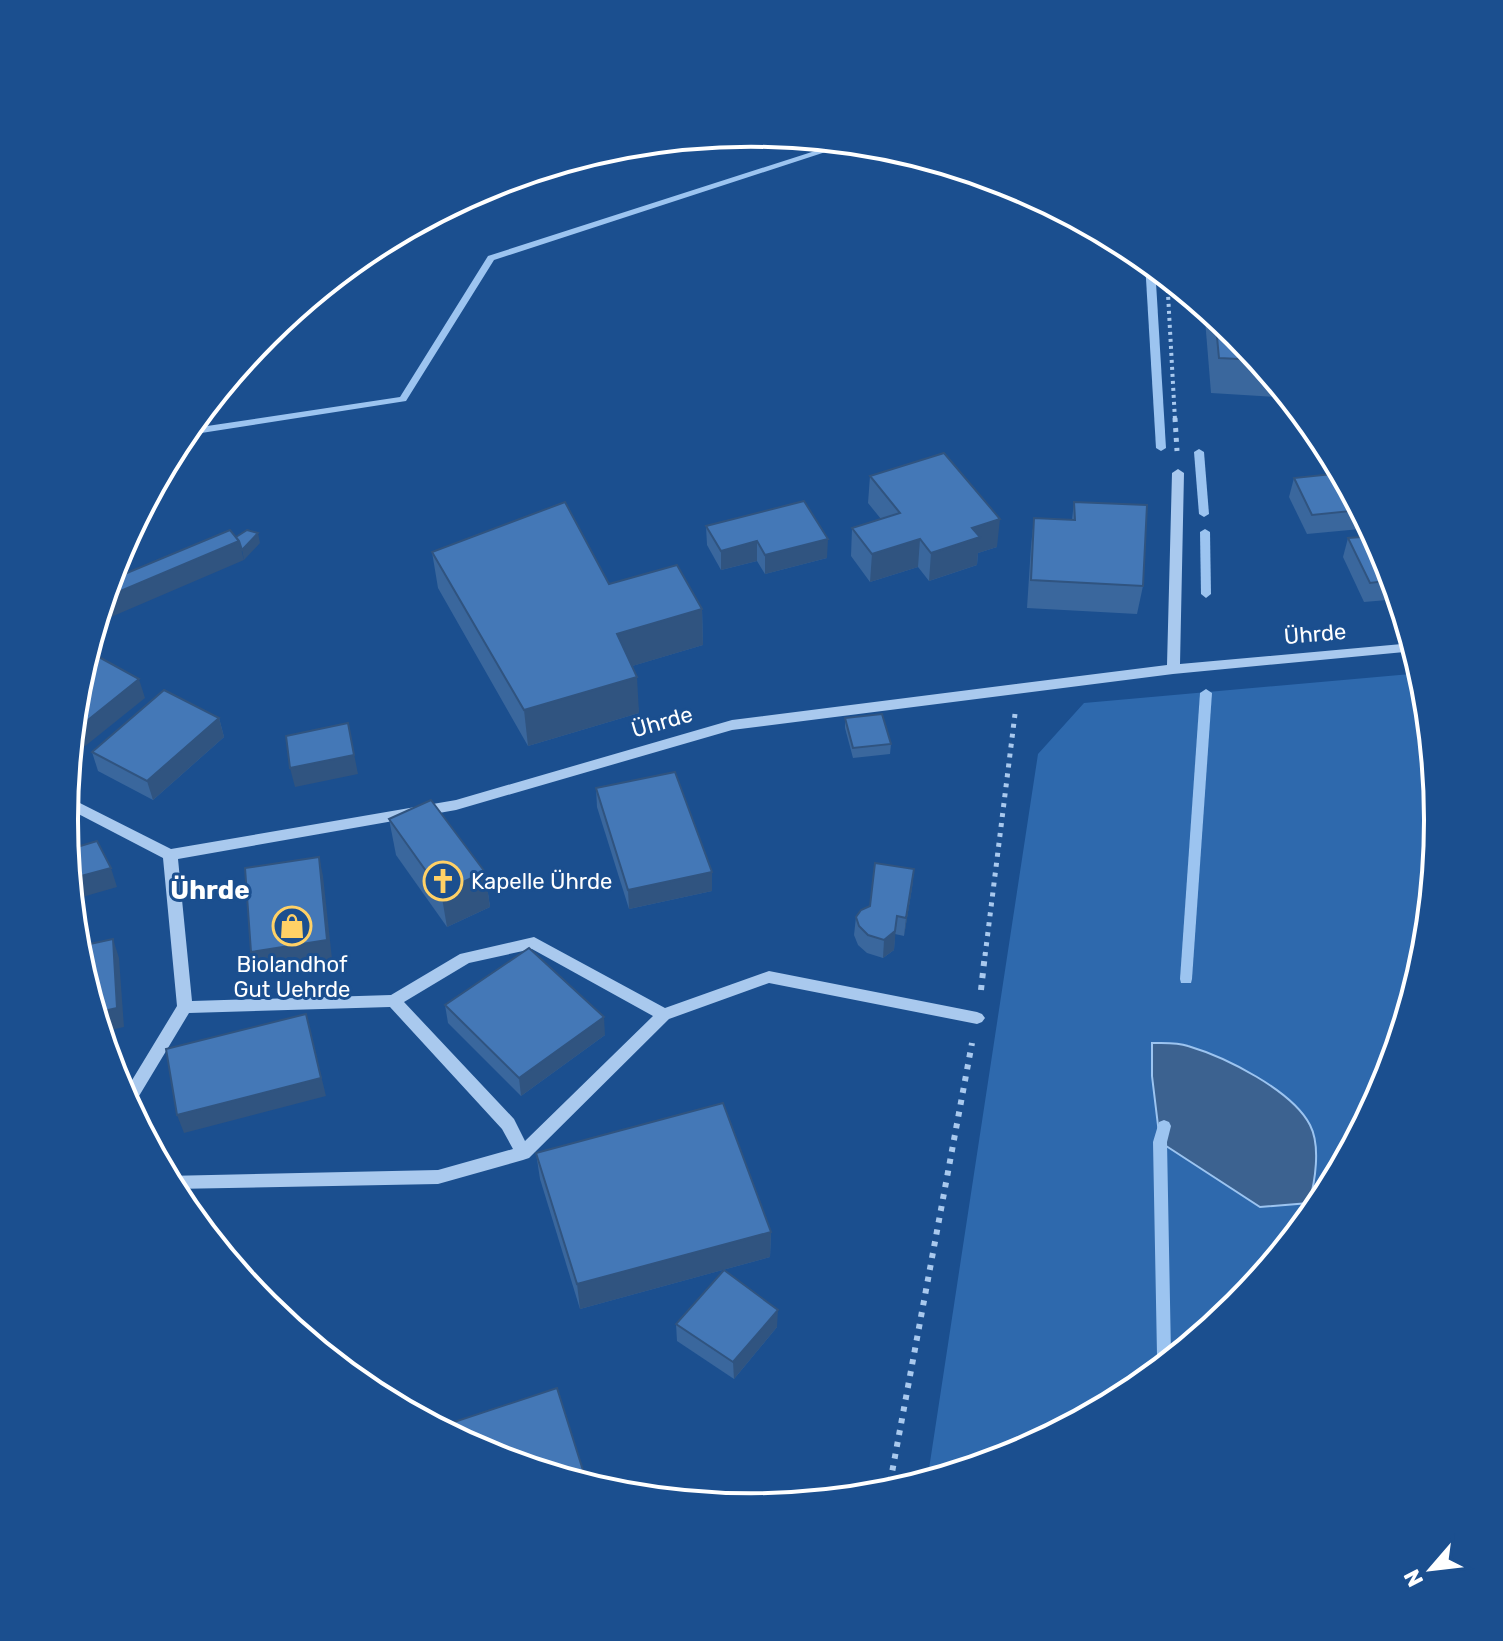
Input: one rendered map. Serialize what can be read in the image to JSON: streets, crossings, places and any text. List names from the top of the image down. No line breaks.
{"streets":{"street":["Ührde"]},"districts":["Ührde"],"places":{"church":["Kapelle Ührde"],"shop":["Biolandhof Gut Uehrde"]},"north":"bottom left"}
